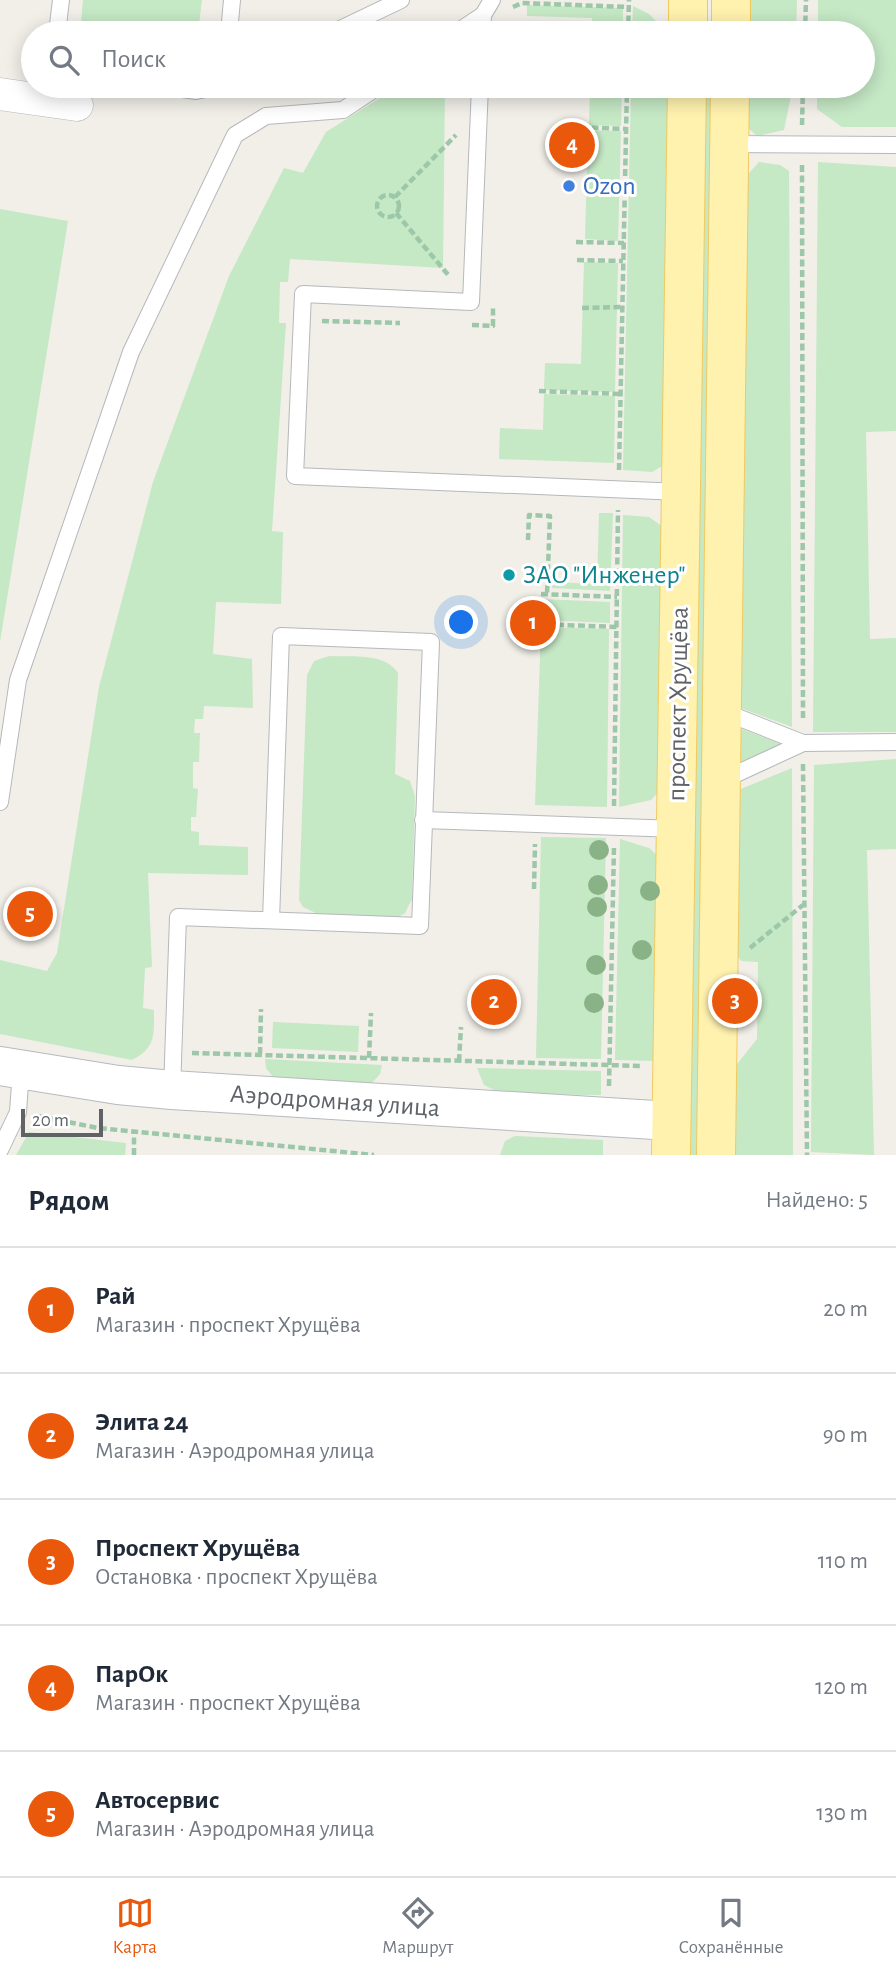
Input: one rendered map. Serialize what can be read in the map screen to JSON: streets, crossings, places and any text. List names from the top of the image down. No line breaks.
{"streets":{"main road":["проспект Хрущёва"],"street":["Аэродромная улица"]},"crossings":[["проспект Хрущёва","Аэродромная улица"]],"places":["Ozon","ЗАО \"Инженер\""],"scale_bar":"20 m","page":{"search":"Поиск","pins":["4","1","5","3","2"],"scale":"20 m","heading":["Рядом","Найдено: 5"],"list":[{"mark":"1","name":"Рай","note":"Магазин · проспект Хрущёва","value":"20 m"},{"mark":"2","name":"Элита 24","note":"Магазин · Аэродромная улица","value":"90 m"},{"mark":"3","name":"Проспект Хрущёва","note":"Остановка · проспект Хрущёва","value":"110 m"},{"mark":"4","name":"ПарОк","note":"Магазин · проспект Хрущёва","value":"120 m"},{"mark":"5","name":"Автосервис","note":"Магазин · Аэродромная улица","value":"130 m"}],"nav":["Карта","Маршрут","Сохранённые"]}}
